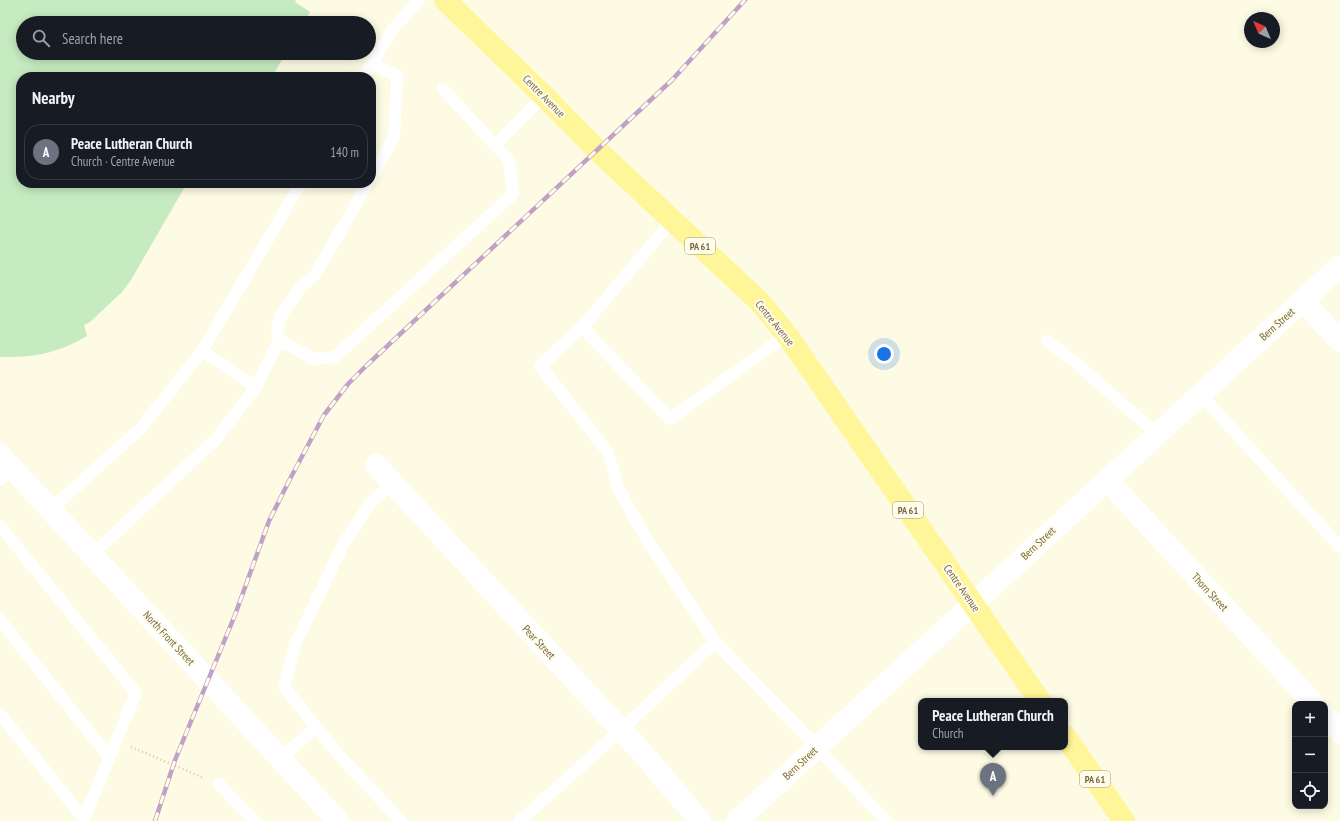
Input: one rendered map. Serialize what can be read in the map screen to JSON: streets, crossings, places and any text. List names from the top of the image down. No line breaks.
{"streets":{"main road":["Centre Avenue","PA 61"],"street":["Bern Street","Thorn Street","North Front Street","Pear Street"]},"crossings":[["Centre Avenue","Bern Street"],["Bern Street","Thorn Street"]],"north":"top left","page":{"search":"Search here","heading":"Nearby","list":[{"mark":"A","name":"Peace Lutheran Church","note":"Church · Centre Avenue","value":"140 m"}],"popup":["Peace Lutheran Church","Church"],"map_buttons":["+","−"],"pins":"A"}}
